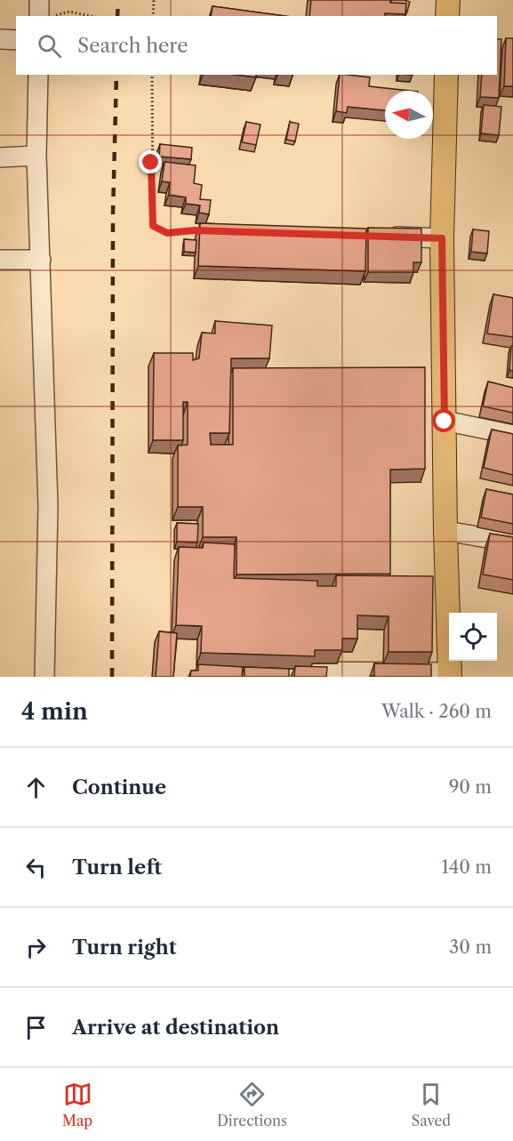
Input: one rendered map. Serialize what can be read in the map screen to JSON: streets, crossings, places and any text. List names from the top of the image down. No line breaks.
{"north":"left","page":{"search":"Search here","heading":["4 min","Walk · 260 m"],"list":[["Continue","90 m"],["Turn left","140 m"],["Turn right","30 m"],"Arrive at destination"],"nav":["Map","Directions","Saved"]}}
